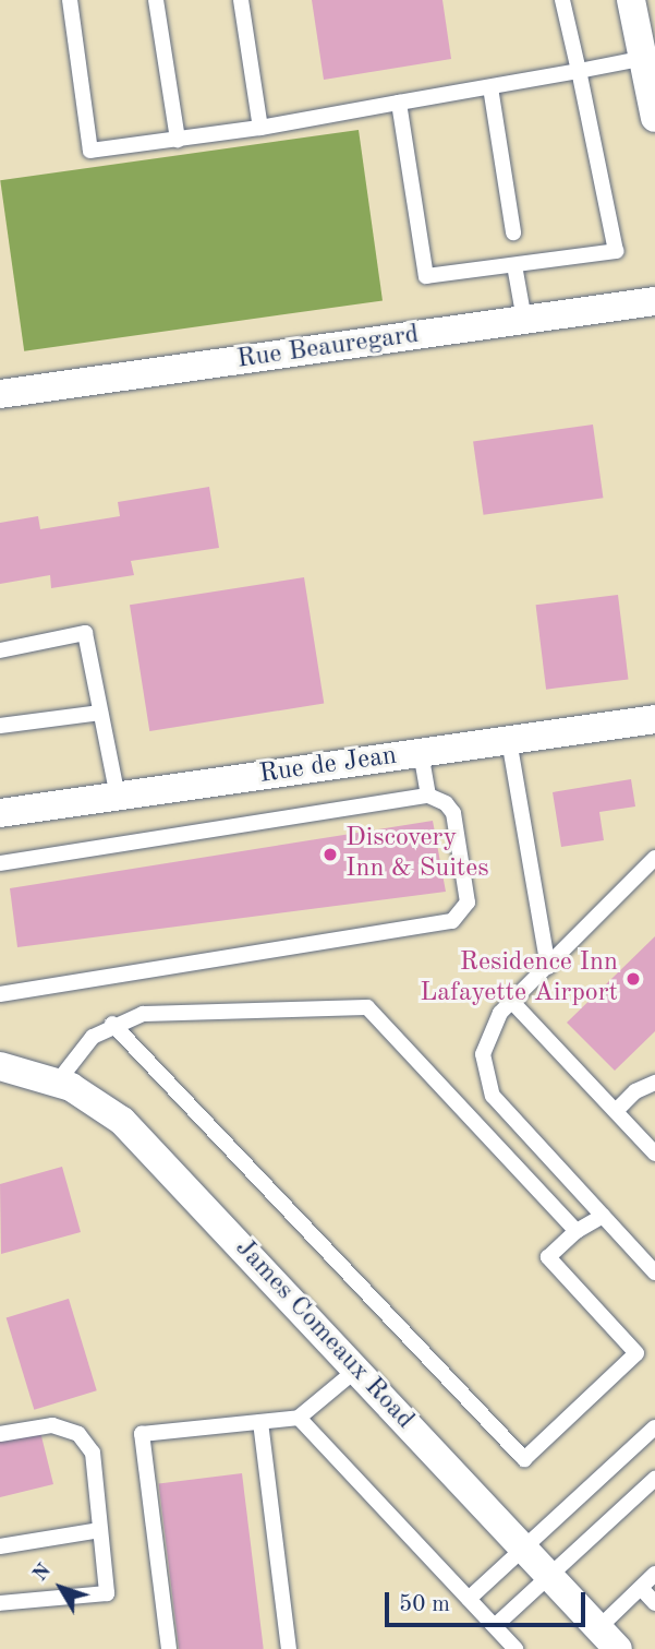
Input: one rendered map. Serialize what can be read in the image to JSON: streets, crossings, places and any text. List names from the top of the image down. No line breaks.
{"streets":{"street":["Rue Beauregard","Rue de Jean","James Comeaux Road"]},"places":["Discovery Inn & Suites","Residence Inn Lafayette Airport"],"scale_bar":"50 m","north":"top left"}
